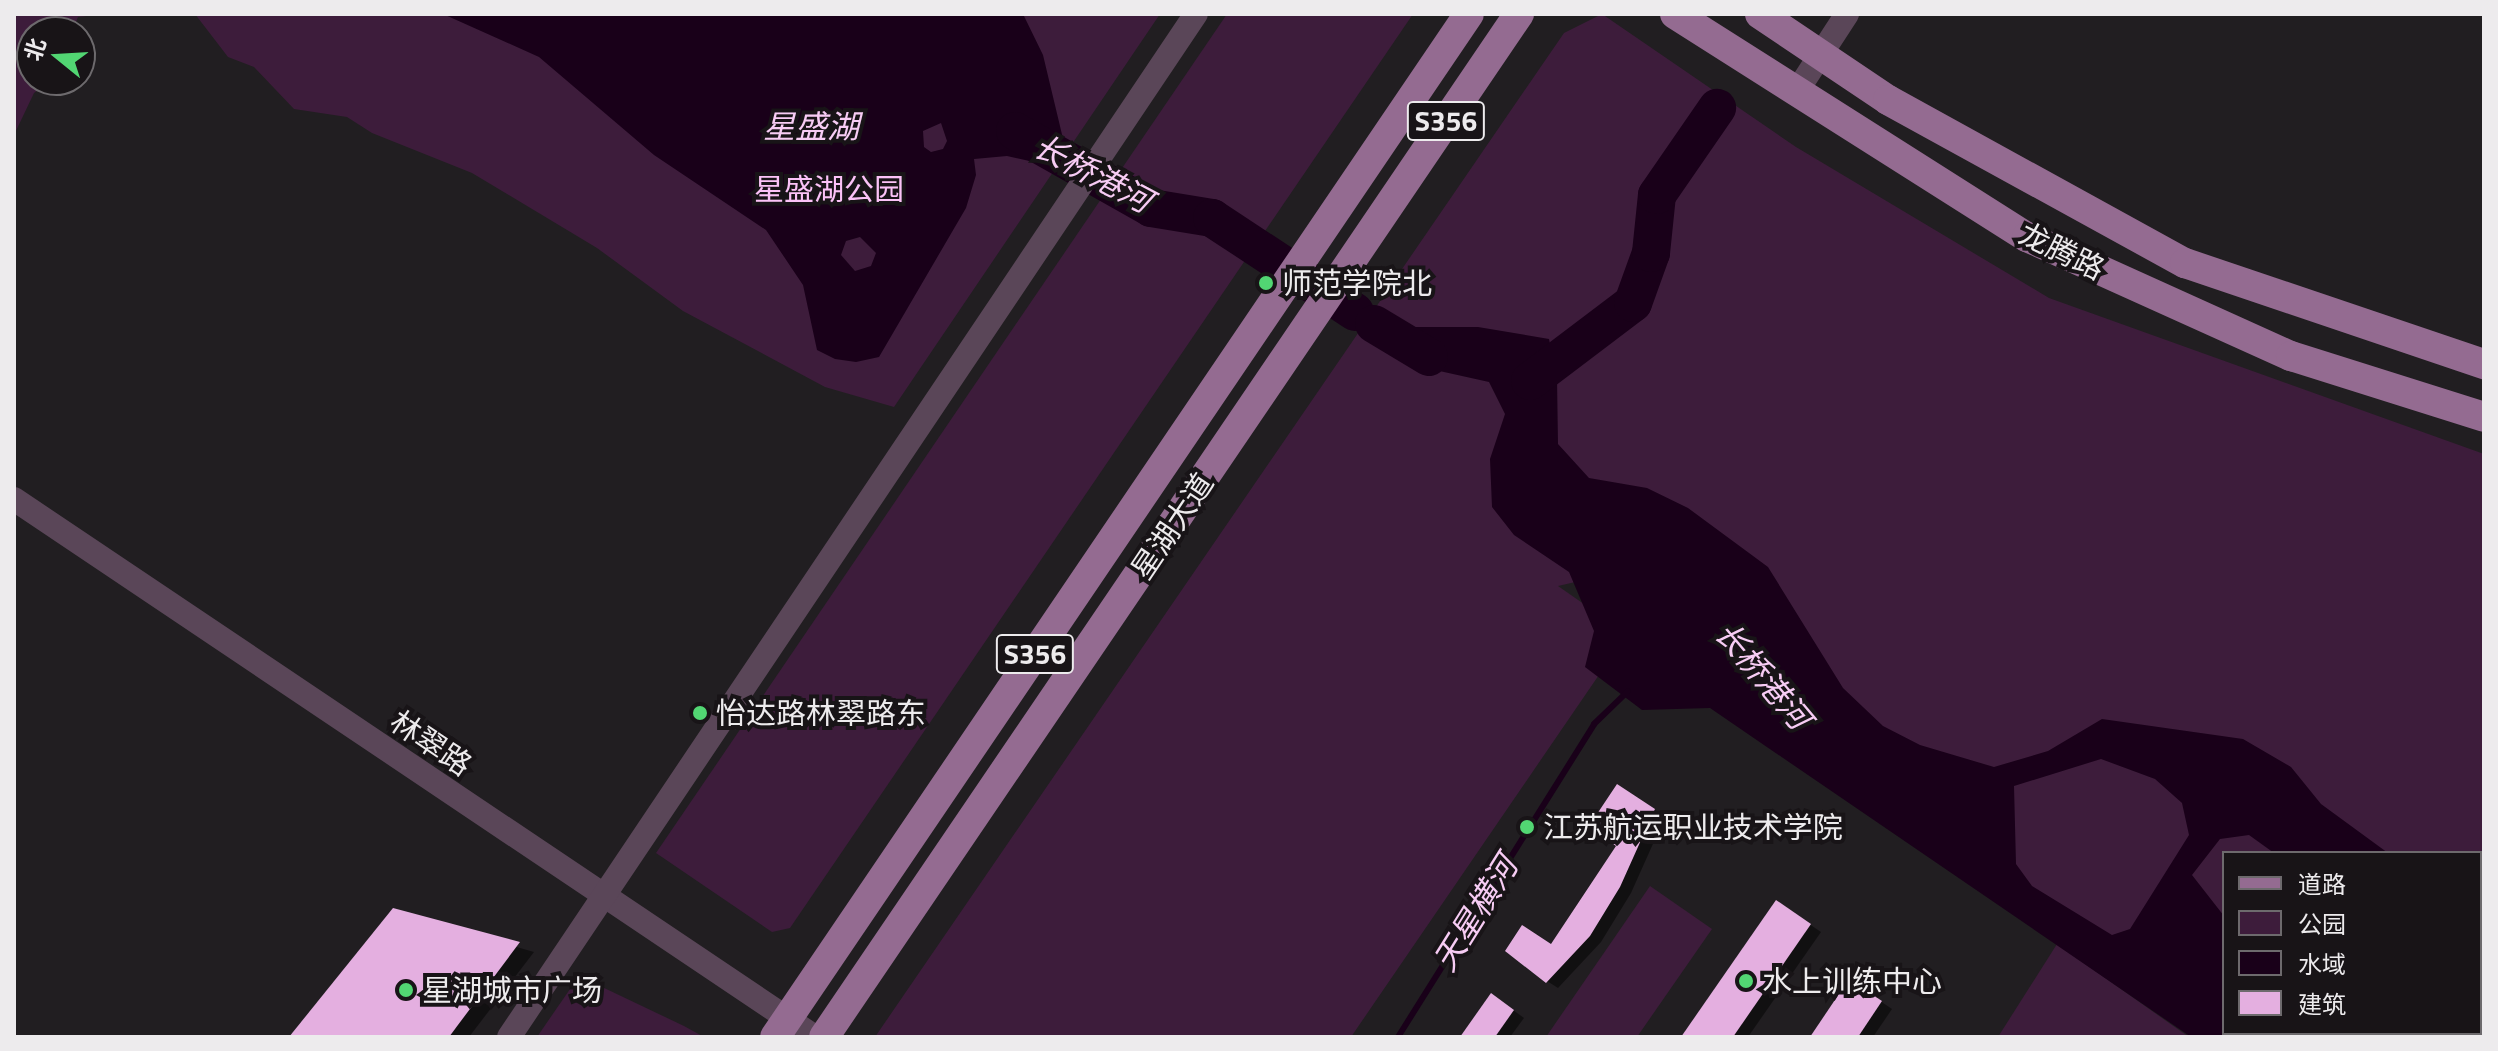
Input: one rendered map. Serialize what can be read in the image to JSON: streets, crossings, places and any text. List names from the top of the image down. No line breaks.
{"streets":{"main road":["S356","龙腾路","星湖大道"],"street":["林翠路"]},"crossings":[["星湖大道","林翠路"]],"water":["星盛湖","长桥港河","天星横河"],"parks":["星盛湖公园"],"places":["师范学院北","怡达路林翠路东","江苏航运职业技术学院","水上训练中心","星湖城市广场"],"legend":["道路","公园","水域","建筑"],"north":"left"}
